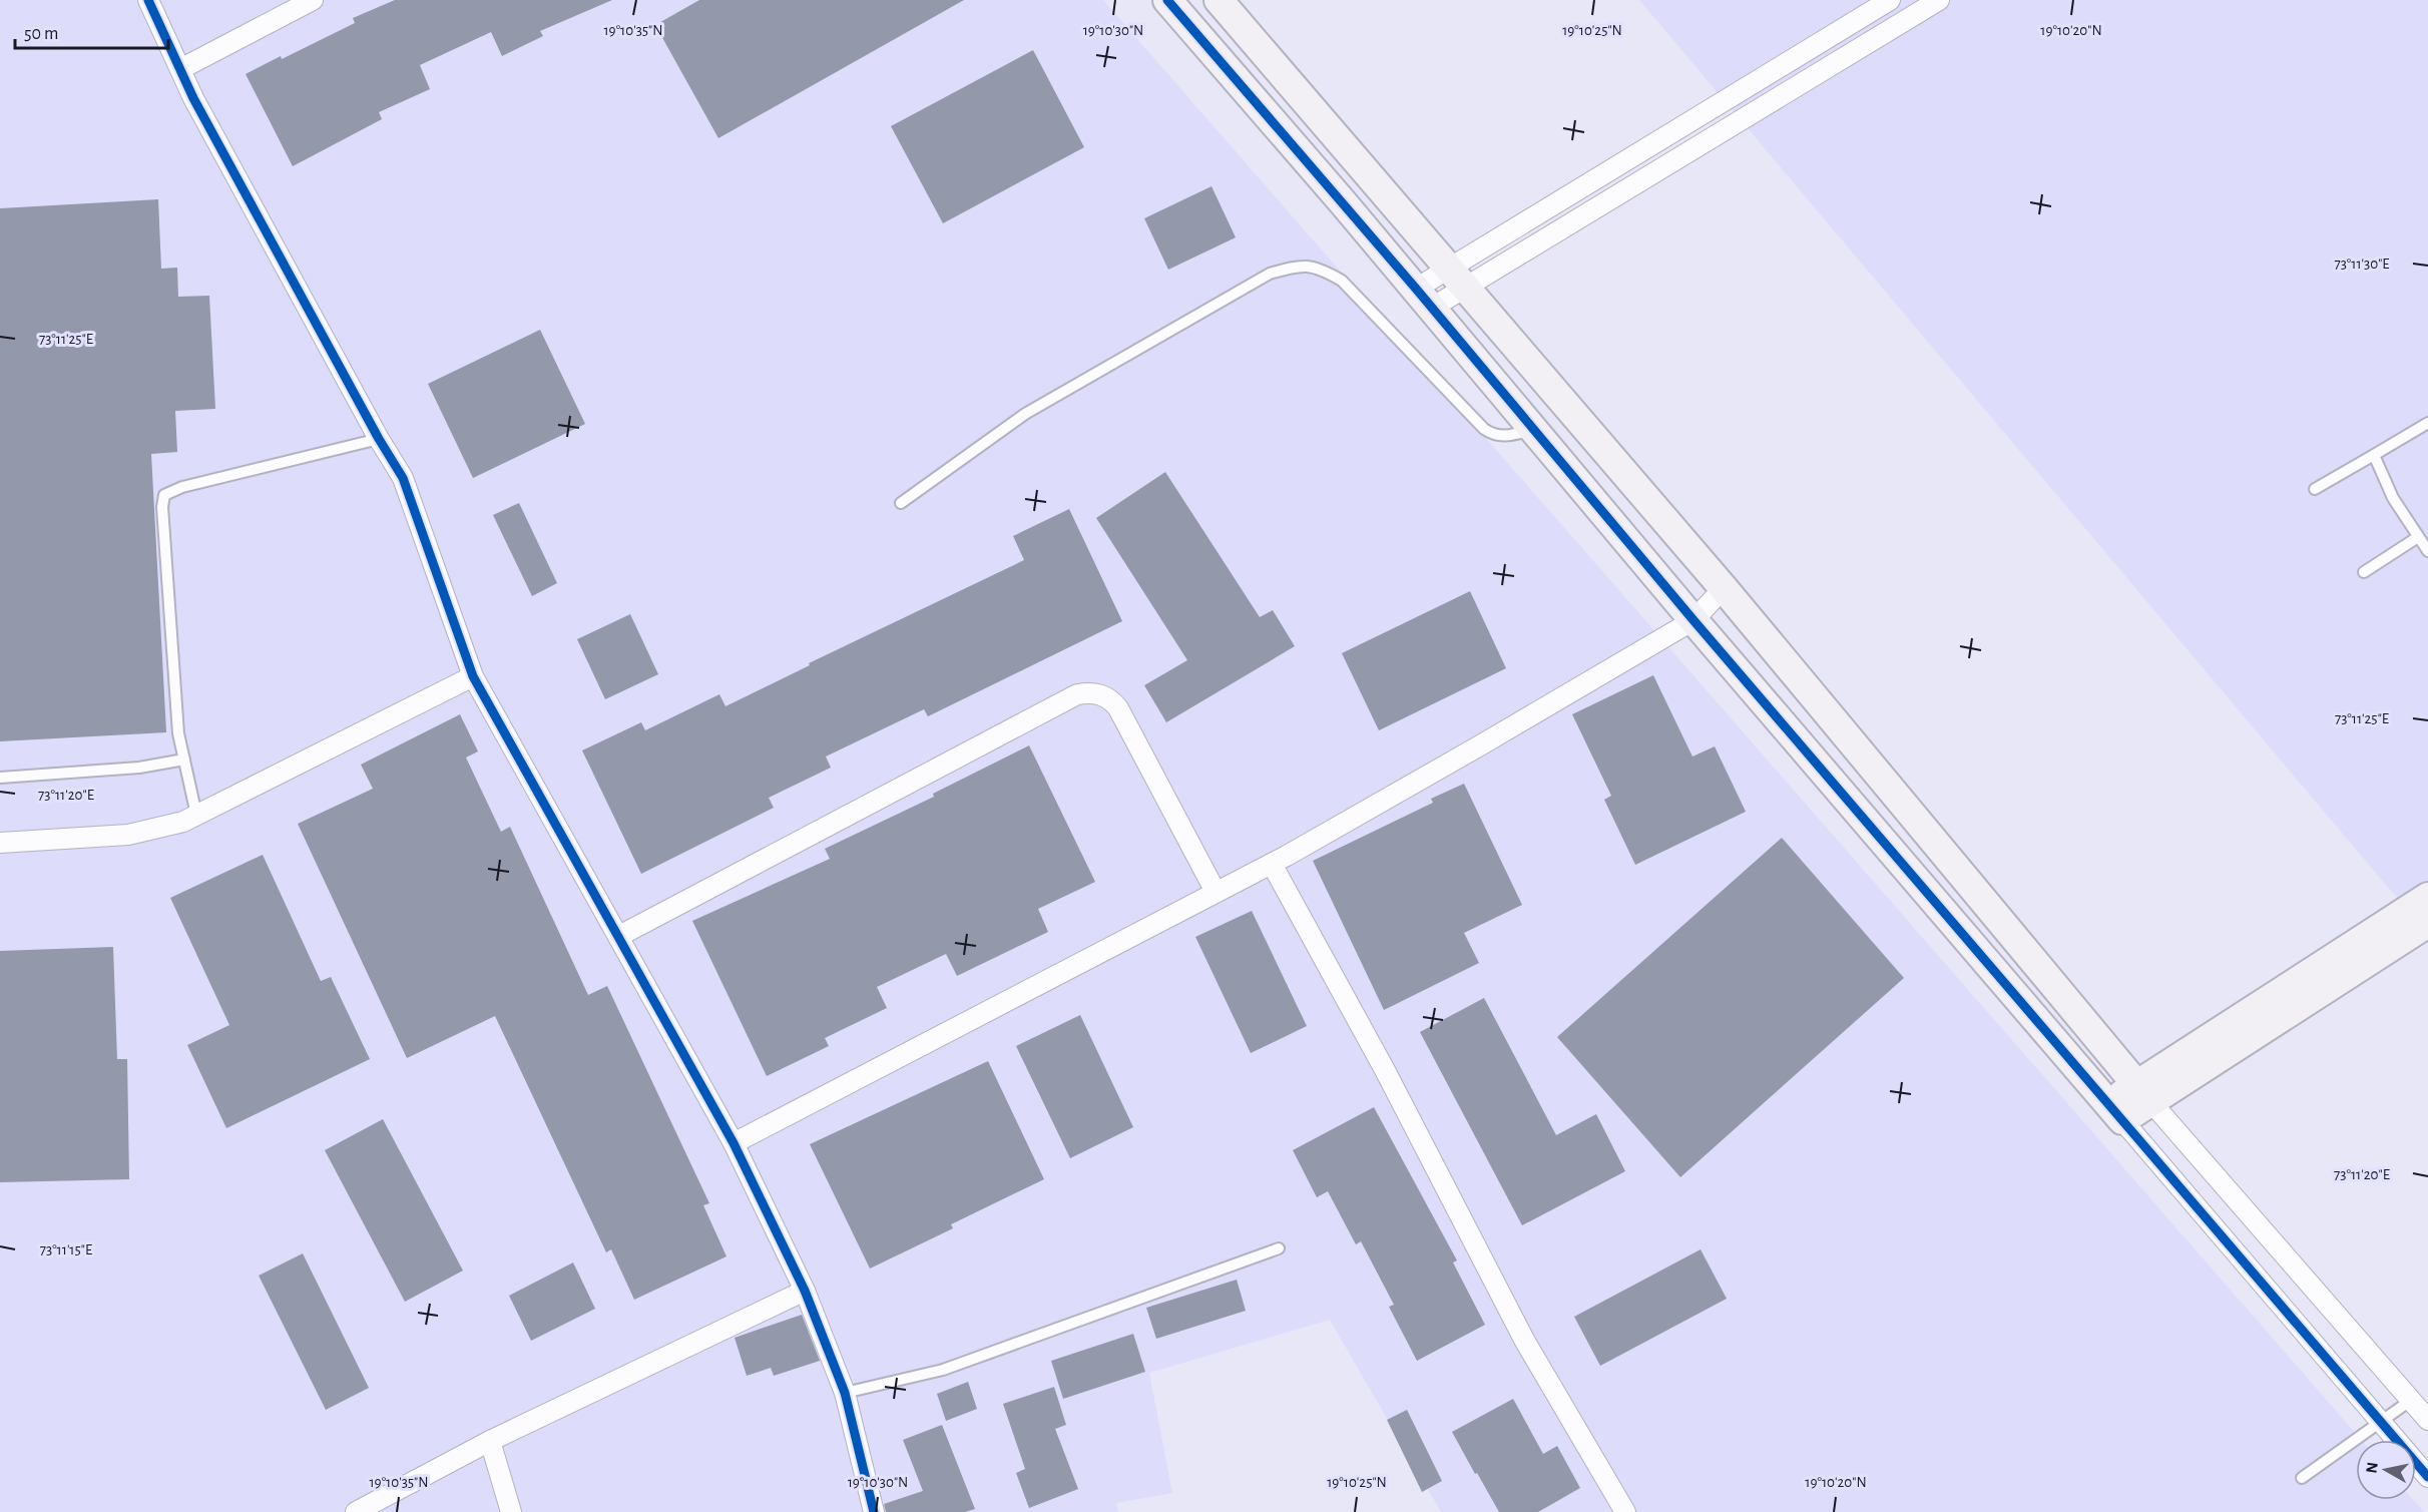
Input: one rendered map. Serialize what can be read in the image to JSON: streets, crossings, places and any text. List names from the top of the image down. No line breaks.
{"scale_bar":"50 m","north":"left","coordinates":["19°10'35\"N","19°10'30\"N","19°10'25\"N","19°10'20\"N","73°11'30\"E","73°11'25\"E","73°11'20\"E","73°11'15\"E"]}
